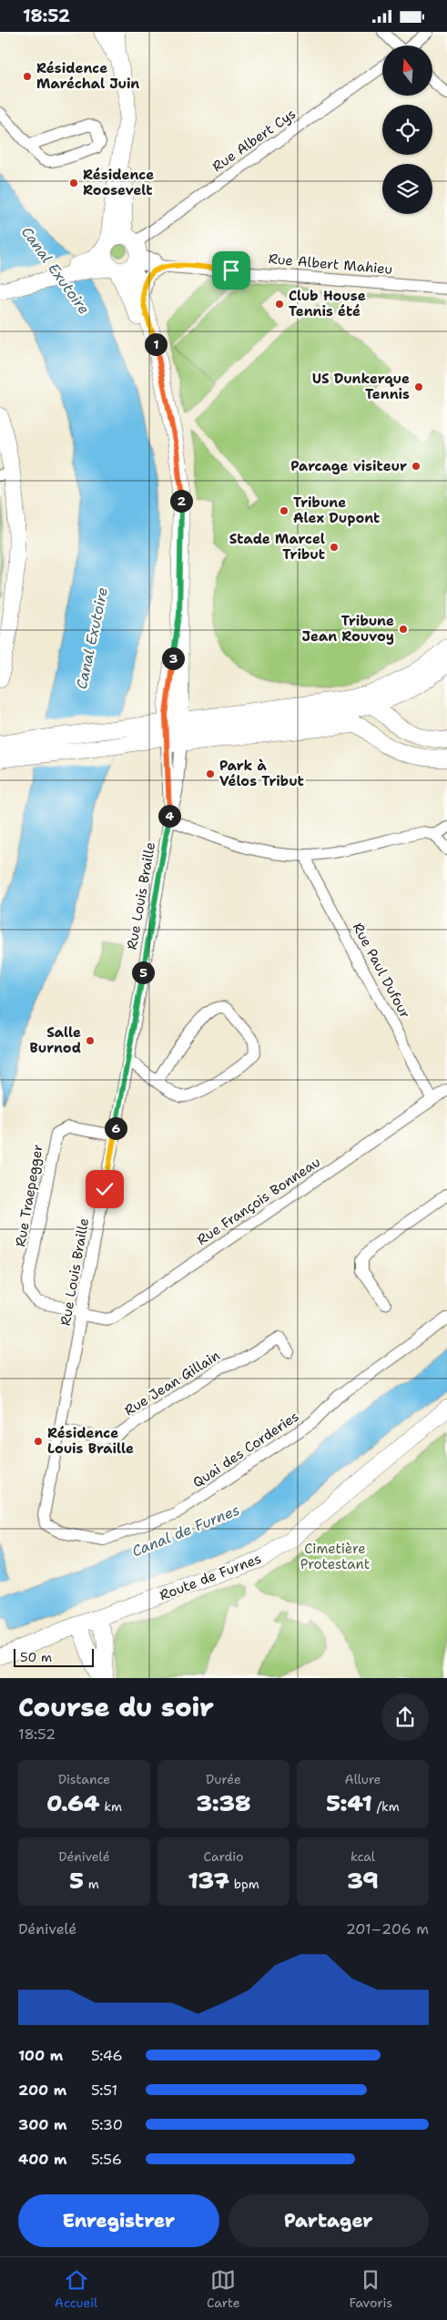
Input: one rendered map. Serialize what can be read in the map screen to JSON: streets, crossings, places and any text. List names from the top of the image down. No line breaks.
{"streets":{"main road":["Route de Furnes"],"street":["Rue Albert Cys","Rue Albert Mahieu","Rue Louis Braille","Rue Paul Dufour","Rue Traepegger","Rue François Bonneau","Rue Jean Gillain","Quai des Corderies"]},"crossings":[["Rue Albert Cys","Rue Albert Mahieu"],["Rue Louis Braille","Rue Traepegger"],["Rue Louis Braille","Rue François Bonneau"],["Rue Louis Braille","Rue Jean Gillain"],["Rue Louis Braille","Quai des Corderies"],["Rue Paul Dufour","Rue François Bonneau"],["Rue Traepegger","Rue François Bonneau"]],"water":["Canal Exutoire","Canal de Furnes"],"parks":["Cimetière Protestant"],"places":["Résidence Maréchal Juin","Résidence Roosevelt","Club House Tennis été","US Dunkerque Tennis","Parcage visiteur","Tribune Alex Dupont","Stade Marcel Tribut","Tribune Jean Rouvoy","Park à Vélos Tribut","Salle Burnod","Résidence Louis Braille"],"scale_bar":"50 m","north":"top","page":{"status":"18:52","pins":["1","2","3","4","5","6"],"scale":"50 m","heading":["Course du soir","18:52"],"stats":[["Distance","0.64 km"],["Durée","3:38"],["Allure","5:41 /km"],["Dénivelé","5 m"],["Cardio","137 bpm"],["kcal","39"]],"chart":["Dénivelé","201–206 m"],"list":[{"name":"100 m","note":"5:46"},{"name":"200 m","note":"5:51"},{"name":"300 m","note":"5:30"},{"name":"400 m","note":"5:56"}],"buttons":["Enregistrer","Partager"],"tabs":["Accueil","Carte","Favoris"]}}
